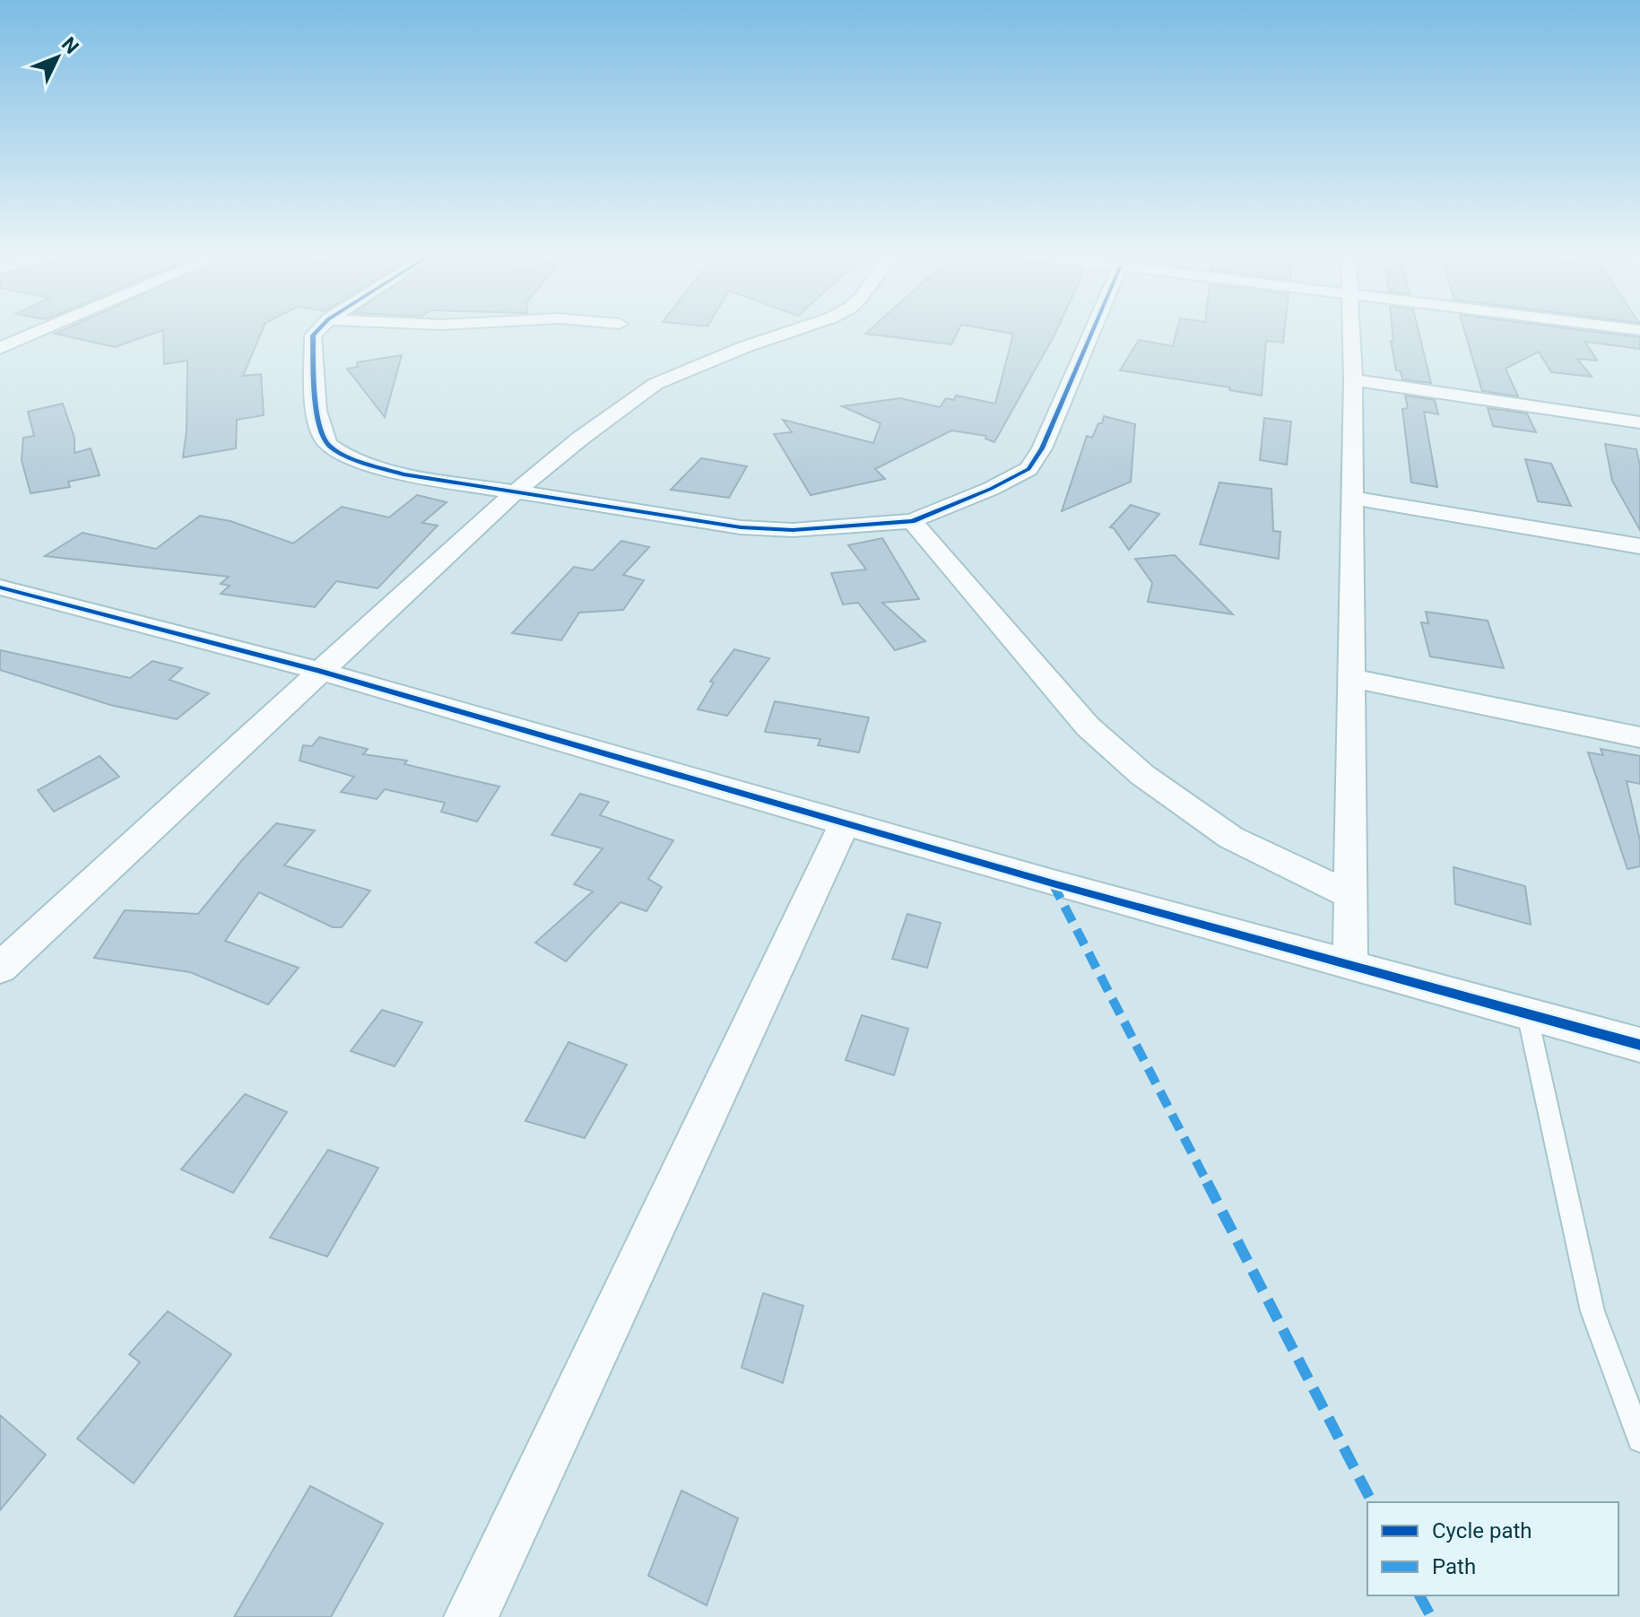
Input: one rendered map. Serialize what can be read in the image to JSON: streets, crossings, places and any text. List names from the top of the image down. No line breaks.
{"legend":["Cycle path","Path"],"north":"top right"}
